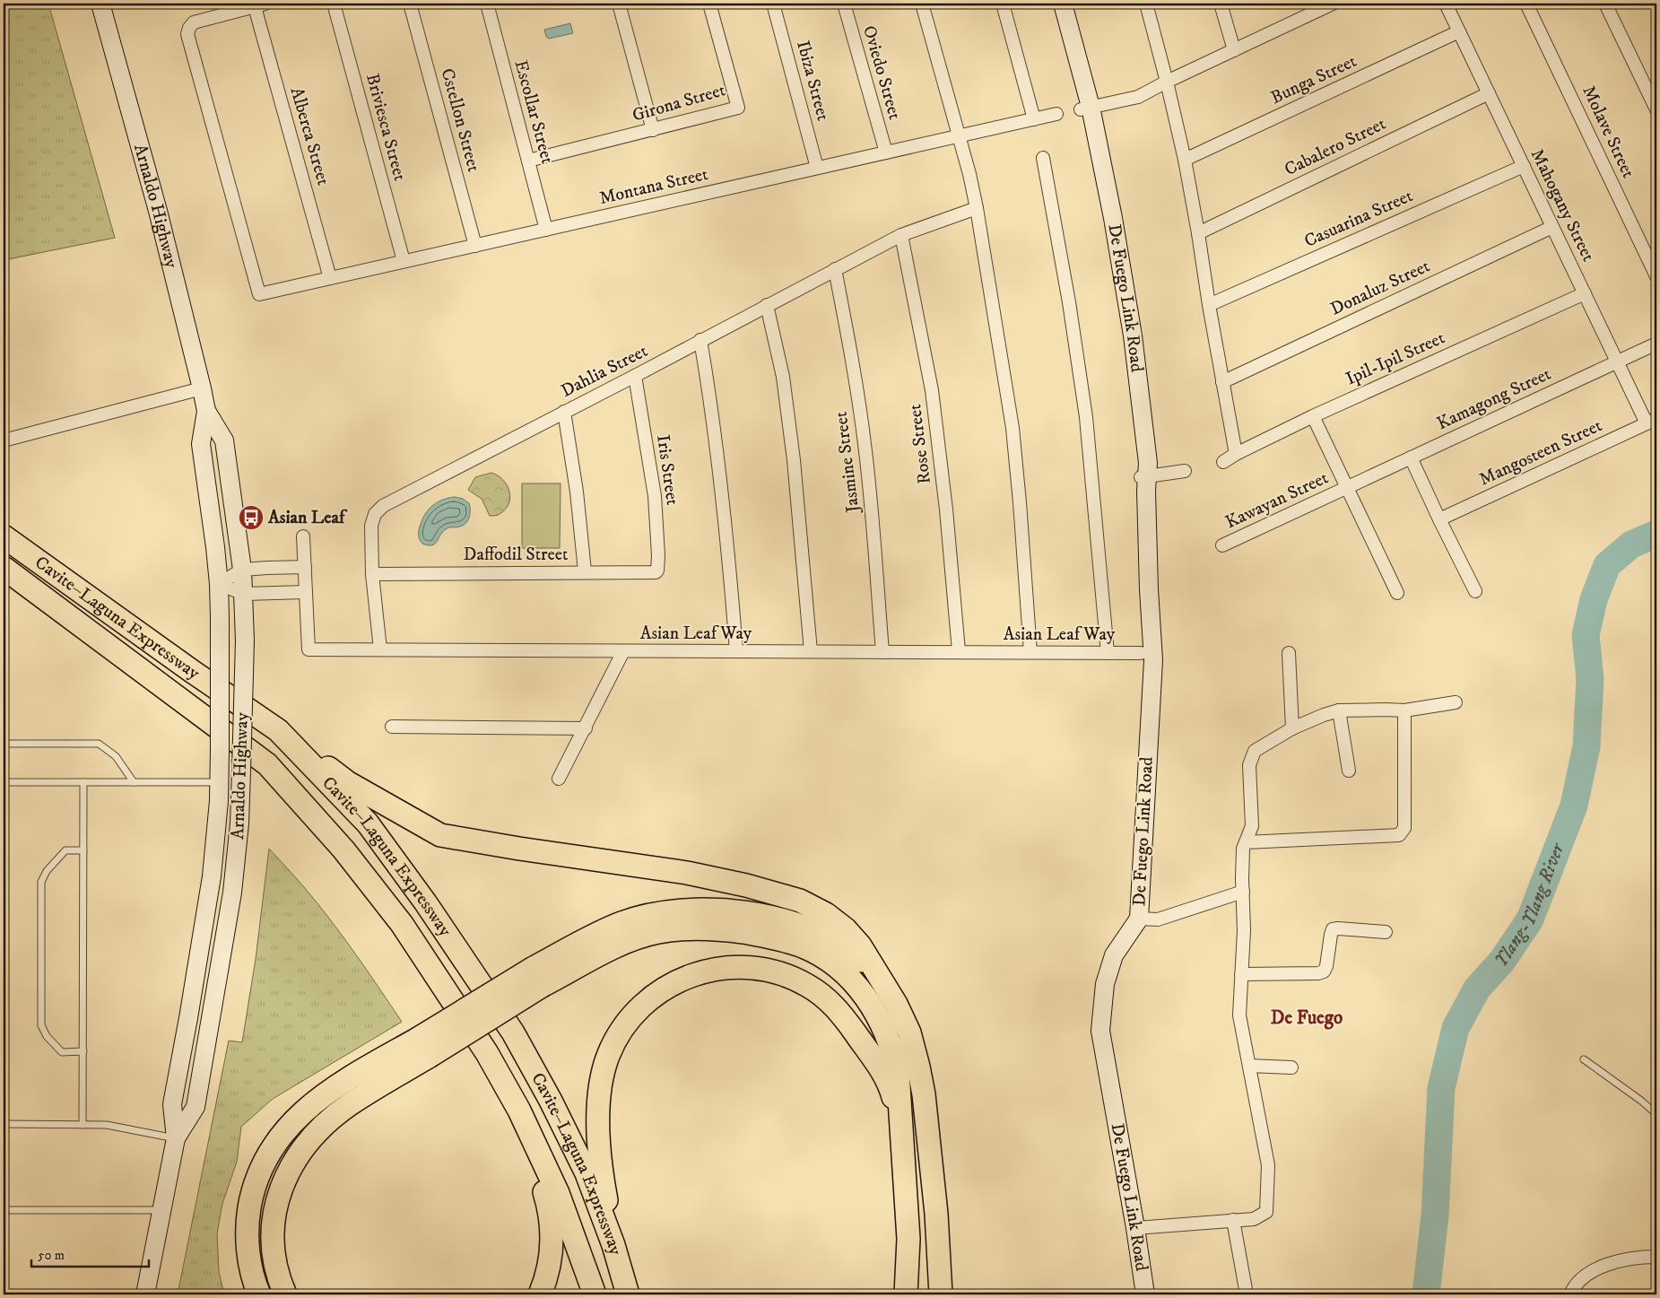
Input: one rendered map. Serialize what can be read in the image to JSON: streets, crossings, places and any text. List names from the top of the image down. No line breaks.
{"streets":{"highway":["Cavite–Laguna Expressway"],"main road":["Arnaldo Highway","De Fuego Link Road"],"street":["Oviedo Street","Bunga Street","Ibiza Street","Girona Street","Escollar Street","Cstellon Street","Briviesca Street","Molave Street","Alberca Street","Cabalero Street","Montana Street","Mahogany Street","Casuarina Street","Donaluz Street","Ipil-Ipil Street","Dahlia Street","Kamagong Street","Rose Street","Mangosteen Street","Jasmine Street","Iris Street","Kawayan Street","Daffodil Street","Asian Leaf Way"]},"crossings":[["Oviedo Street","Montana Street"],["Bunga Street","Mahogany Street"],["Ibiza Street","Montana Street"],["Girona Street","Escollar Street"],["Escollar Street","Montana Street"],["Cstellon Street","Montana Street"],["Briviesca Street","Montana Street"],["Alberca Street","Montana Street"],["Cabalero Street","Mahogany Street"],["Mahogany Street","Casuarina Street"],["Mahogany Street","Donaluz Street"],["Mahogany Street","Ipil-Ipil Street"],["Mahogany Street","Kamagong Street"],["Mahogany Street","Mangosteen Street"],["Dahlia Street","Rose Street"],["Dahlia Street","Jasmine Street"],["Dahlia Street","Iris Street"],["Dahlia Street","Daffodil Street"],["Dahlia Street","Asian Leaf Way"],["Kamagong Street","Kawayan Street"],["Rose Street","Asian Leaf Way"],["Jasmine Street","Asian Leaf Way"],["Iris Street","Daffodil Street"]],"districts":["De Fuego"],"water":["Ylang-Ylang River"],"places":{"bus stop":["Asian Leaf"]},"scale_bar":"50 m"}
